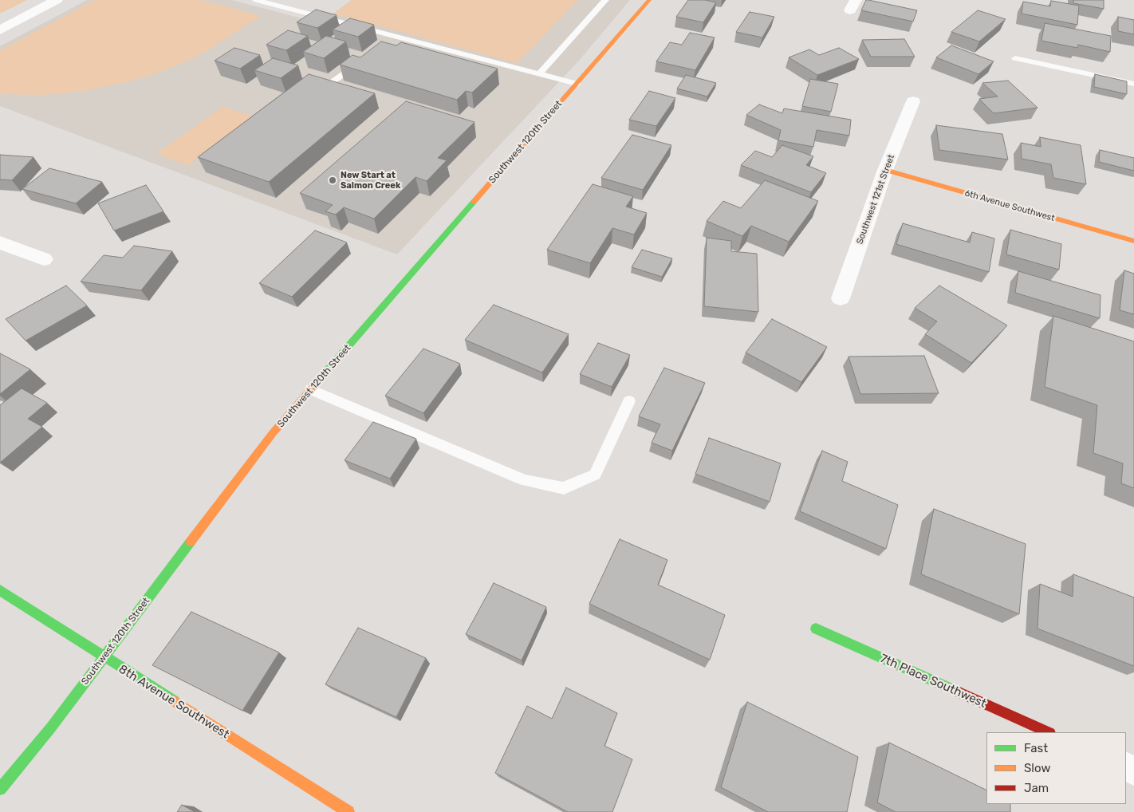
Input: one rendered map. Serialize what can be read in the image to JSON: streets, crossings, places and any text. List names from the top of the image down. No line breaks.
{"streets":{"street":["Southwest 120th Street","Southwest 121st Street","6th Avenue Southwest","7th Place Southwest","8th Avenue Southwest"]},"crossings":[["Southwest 120th Street","8th Avenue Southwest"],["Southwest 121st Street","6th Avenue Southwest"]],"places":["New Start at Salmon Creek"],"legend":["Fast","Slow","Jam"]}
